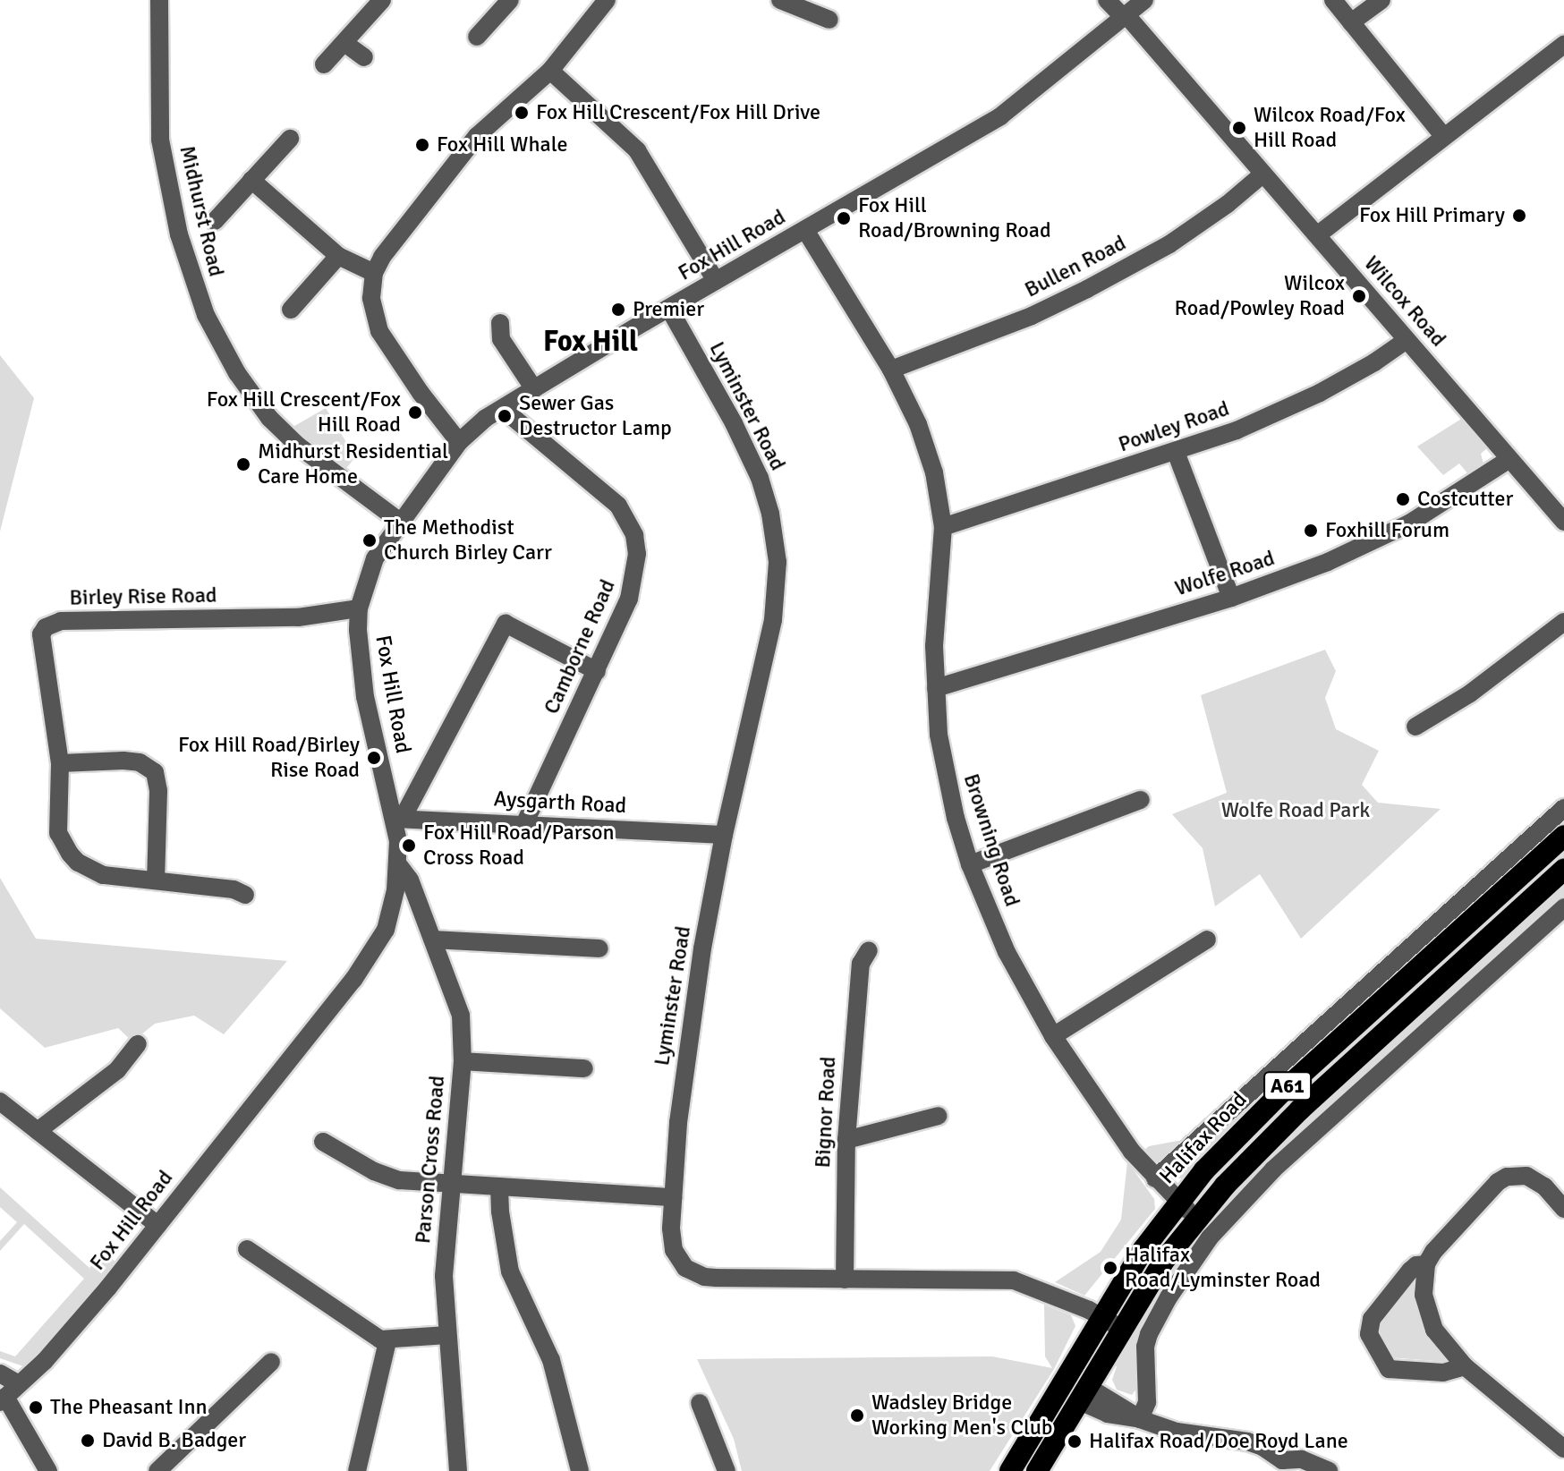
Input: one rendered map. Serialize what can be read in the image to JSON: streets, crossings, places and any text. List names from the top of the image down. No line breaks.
{"streets":{"highway":["A61","Halifax Road"],"street":["Midhurst Road","Fox Hill Road","Bullen Road","Wilcox Road","Lyminster Road","Powley Road","Wolfe Road","Birley Rise Road","Camborne Road","Aysgarth Road","Browning Road","Bignor Road","Parson Cross Road"]},"crossings":[["Midhurst Road","Fox Hill Road"],["Fox Hill Road","Wilcox Road"],["Fox Hill Road","Lyminster Road"],["Fox Hill Road","Birley Rise Road"],["Fox Hill Road","Camborne Road"],["Fox Hill Road","Aysgarth Road"],["Fox Hill Road","Browning Road"],["Fox Hill Road","Parson Cross Road"],["Bullen Road","Wilcox Road"],["Bullen Road","Browning Road"],["Wilcox Road","Powley Road"],["Wilcox Road","Wolfe Road"],["Lyminster Road","Aysgarth Road"],["Lyminster Road","A61"],["Lyminster Road","Bignor Road"],["Lyminster Road","Halifax Road"],["Powley Road","Browning Road"],["Wolfe Road","Browning Road"],["Camborne Road","Aysgarth Road"],["Browning Road","A61"],["Browning Road","Halifax Road"]],"districts":["Fox Hill"],"parks":["Wolfe Road Park"],"places":["Fox Hill Crescent/Fox Hill Drive","Wilcox Road/Fox Hill Road","Fox Hill Whale","Fox Hill Primary","Fox Hill Road/Browning Road","Wilcox Road/Powley Road","Premier","Fox Hill Crescent/Fox Hill Road","Sewer Gas Destructor Lamp","Midhurst Residential Care Home","Costcutter","Foxhill Forum","The Methodist Church Birley Carr","Fox Hill Road/Birley Rise Road","Fox Hill Road/Parson Cross Road","Halifax Road/Lyminster Road","The Pheasant Inn","Wadsley Bridge Working Men's Club","David B. Badger","Halifax Road/Doe Royd Lane"]}
